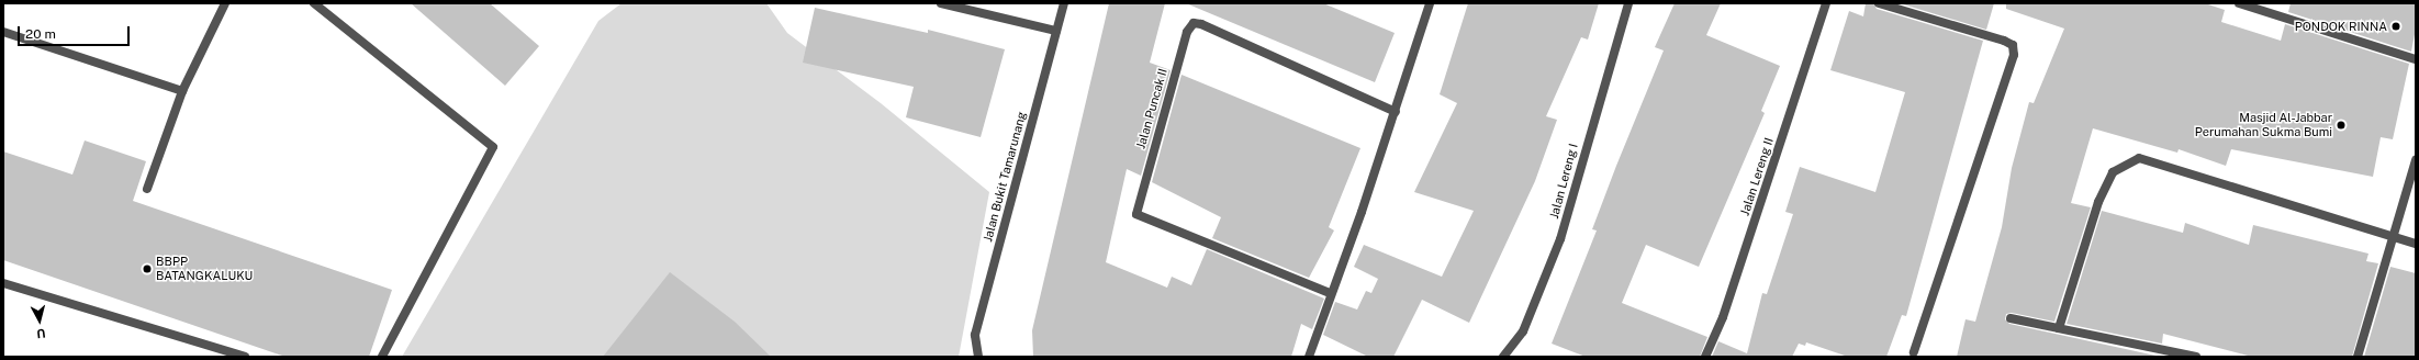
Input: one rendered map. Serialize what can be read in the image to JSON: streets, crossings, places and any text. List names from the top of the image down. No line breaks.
{"streets":{"street":["Jalan Puncak II","Jalan Bukit Tamarunang","Jalan Lereng II","Jalan Lereng I"]},"places":["PONDOK RINNA","Masjid Al-Jabbar Perumahan Sukma Bumi","BBPP BATANGKALUKU"],"scale_bar":"20 m","north":"bottom"}
